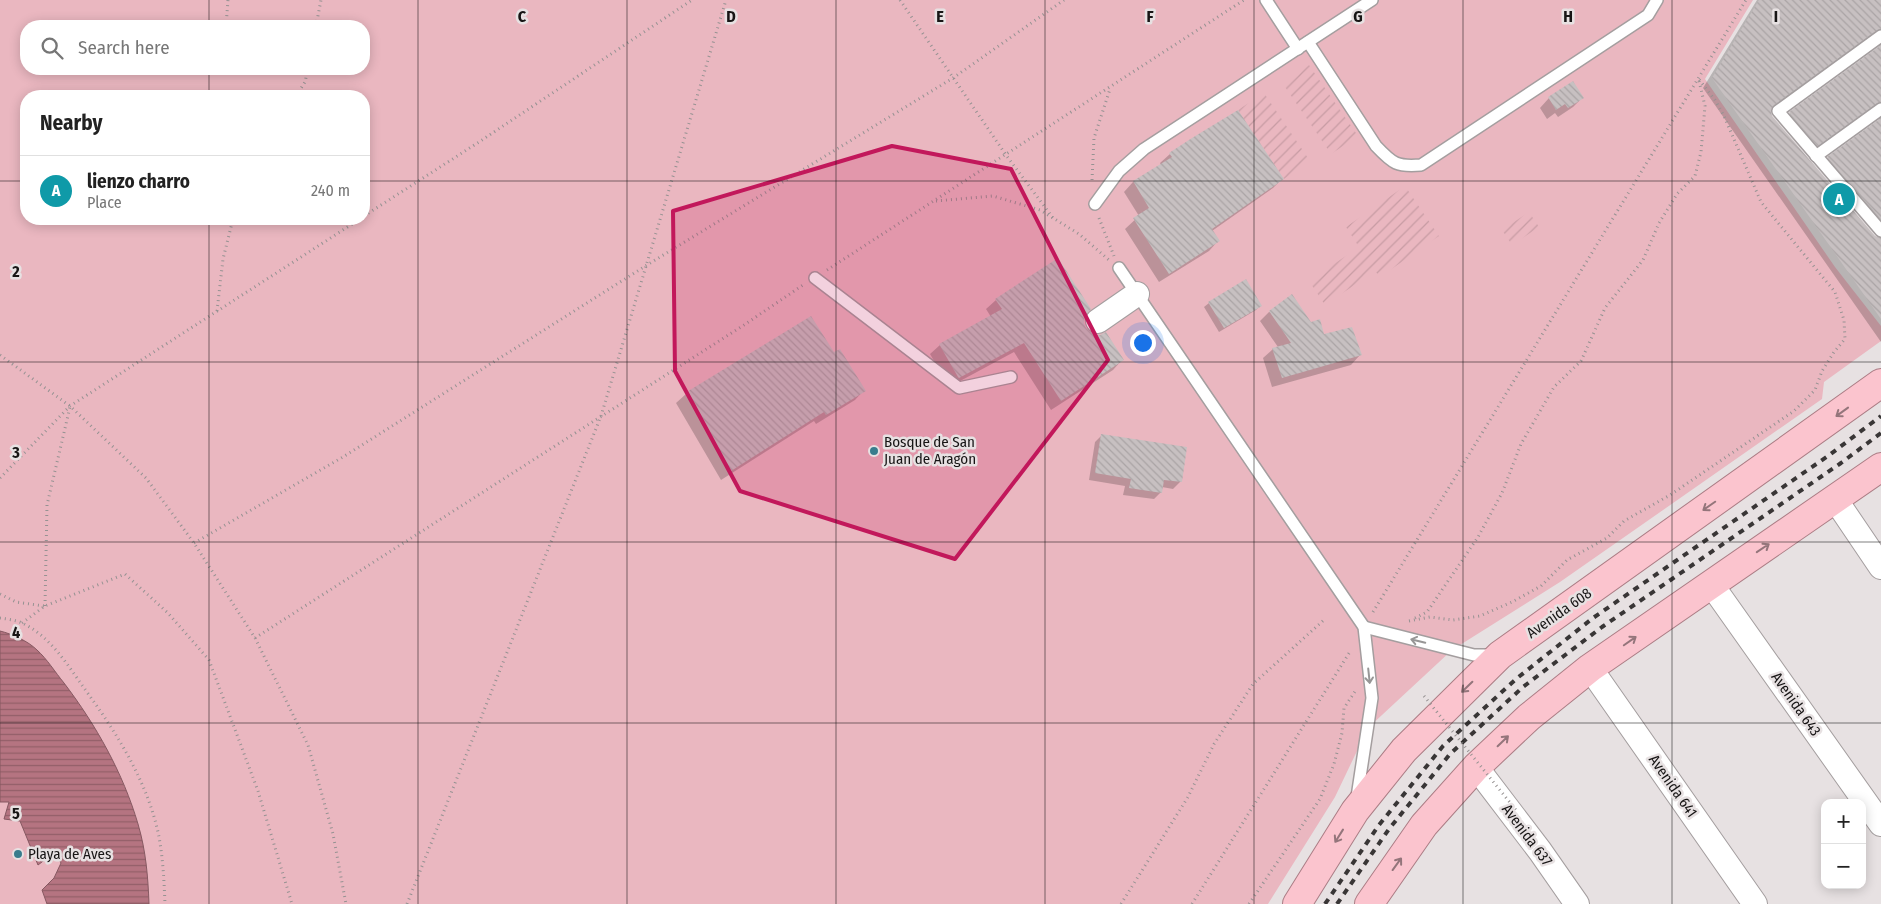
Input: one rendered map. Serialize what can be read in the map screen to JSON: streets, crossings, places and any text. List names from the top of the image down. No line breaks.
{"streets":{"highway":["Avenida 608"],"street":["Avenida 643","Avenida 641","Avenida 637"]},"places":["Bosque de San Juan de Aragón","Playa de Aves"],"page":{"search":"Search here","heading":"Nearby","list":[{"mark":"A","name":"lienzo charro","note":"Place","value":"240 m"}],"pins":"A","map_buttons":["+","−"]},"grid":{"columns":["C","D","E","F","G","H","I"],"rows":["2","3","4","5"]}}
